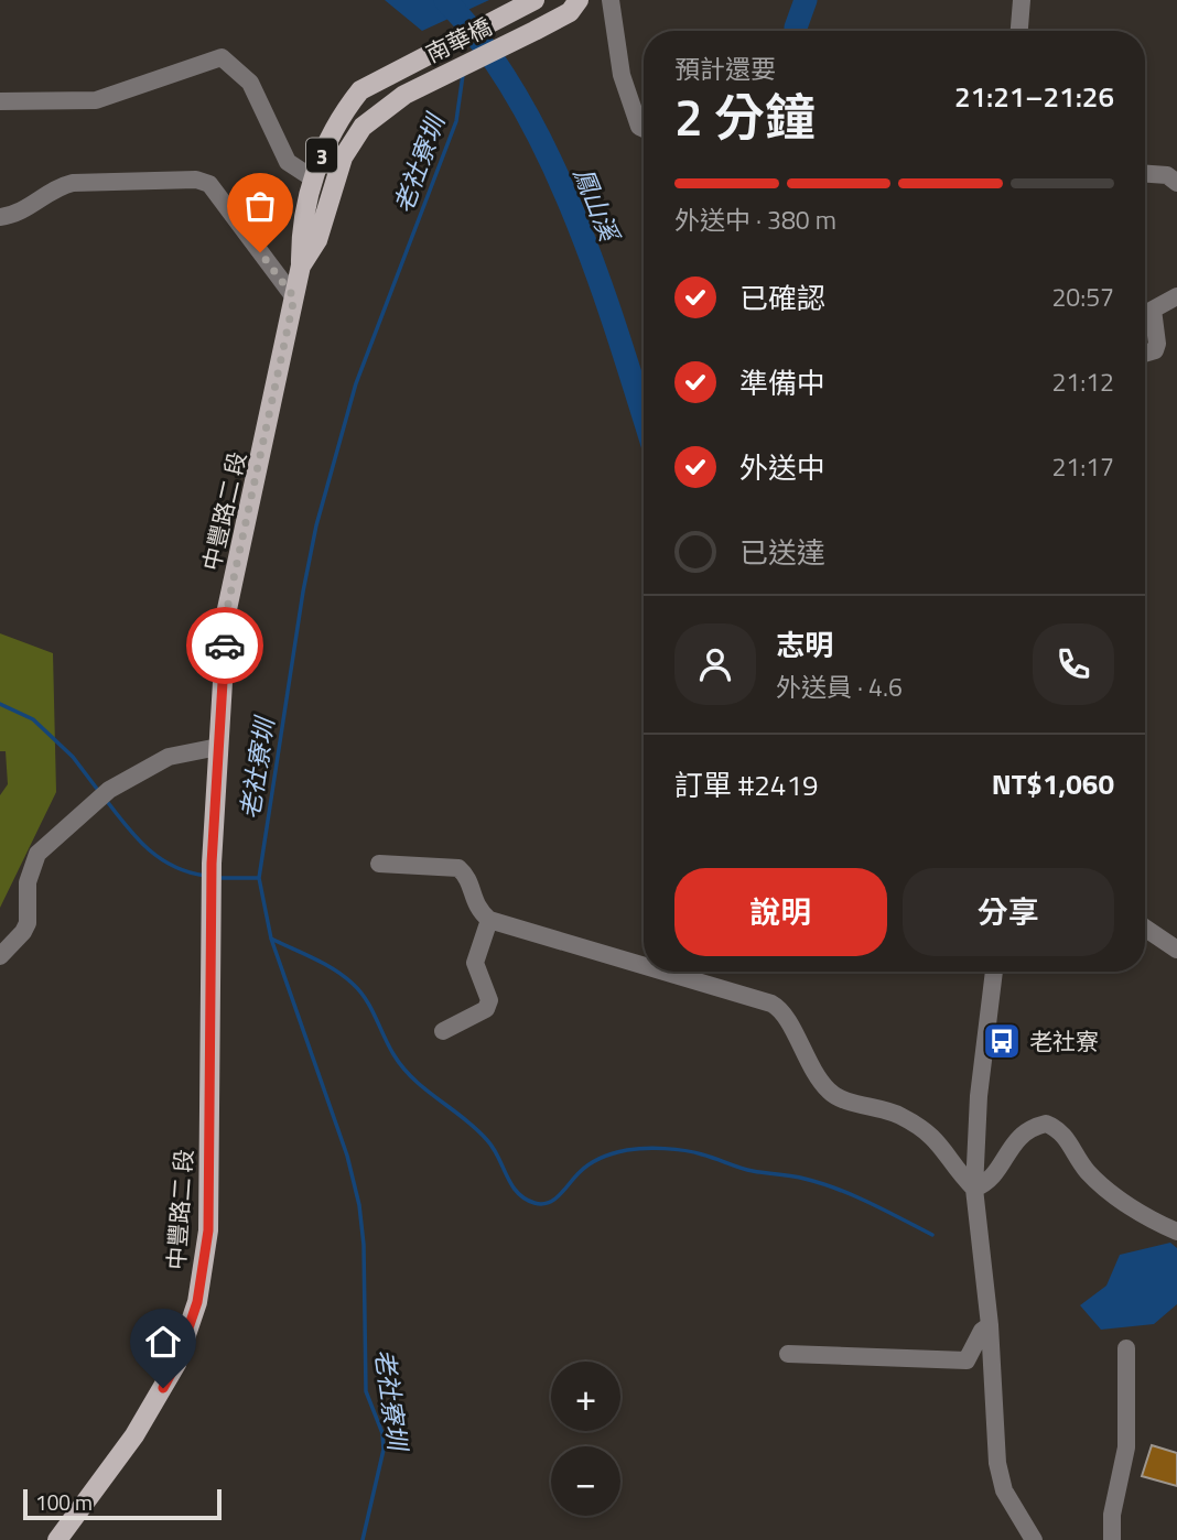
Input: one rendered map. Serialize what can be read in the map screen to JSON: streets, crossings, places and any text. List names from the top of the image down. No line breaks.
{"streets":{"main road":["南華橋","3","中豐路二 段"]},"crossings":[["南華橋","中豐路二 段"]],"water":["老社寮圳","鳳山溪"],"places":{"bus stop":["老社寮"]},"scale_bar":"100 m","page":{"heading":["2 分鐘","預計還要","21:21–21:26"],"panel":["志明","外送員 · 4.6","訂單 #2419","NT$1,060"],"bar":"外送中 · 380 m","list":[["已確認","20:57"],["準備中","21:12"],["外送中","21:17"],"已送達"],"buttons":["說明","分享"],"map_buttons":["+","−"],"scale":"100 m"}}
